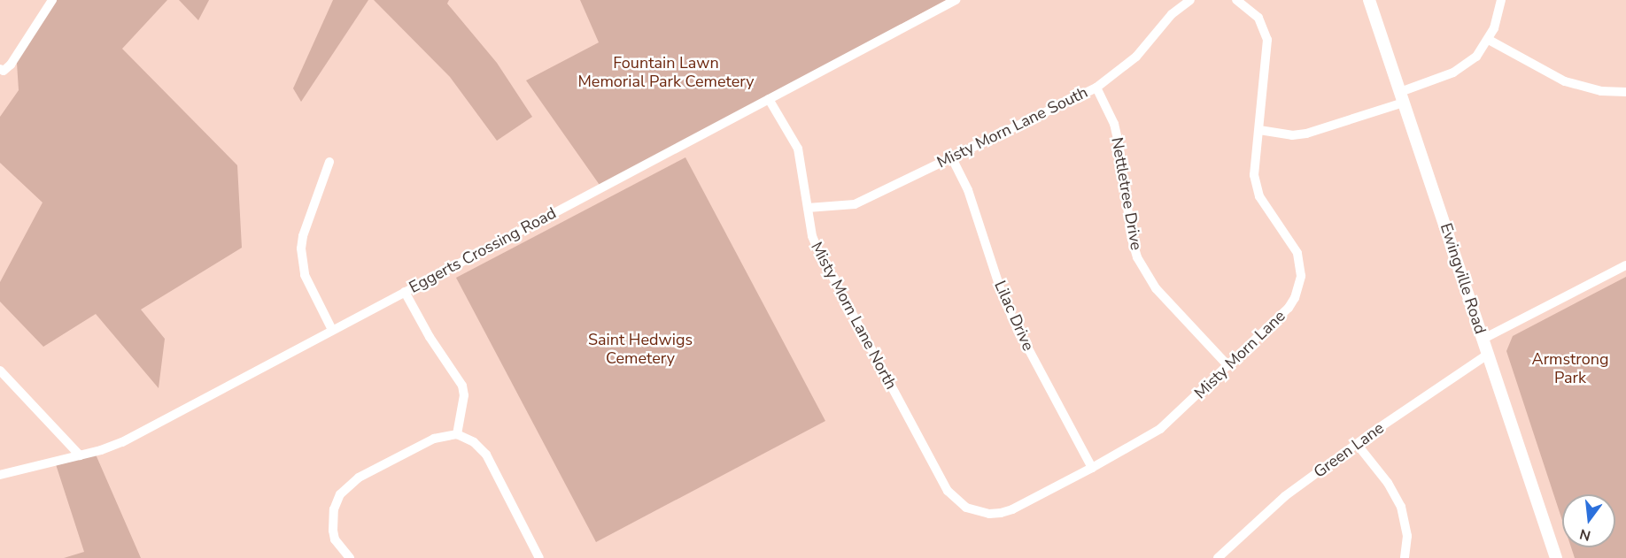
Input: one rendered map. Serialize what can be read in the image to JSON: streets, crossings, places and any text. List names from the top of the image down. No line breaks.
{"streets":{"main road":["Ewingville Road"],"street":["Misty Morn Lane South","Nettletree Drive","Eggerts Crossing Road","Misty Morn Lane North","Lilac Drive","Misty Morn Lane","Green Lane"]},"crossings":[["Misty Morn Lane South","Nettletree Drive"],["Misty Morn Lane South","Misty Morn Lane North"],["Misty Morn Lane South","Lilac Drive"],["Nettletree Drive","Misty Morn Lane"],["Eggerts Crossing Road","Misty Morn Lane North"],["Ewingville Road","Green Lane"],["Misty Morn Lane North","Misty Morn Lane"],["Lilac Drive","Misty Morn Lane"]],"parks":["Fountain Lawn Memorial Park Cemetery","Saint Hedwigs Cemetery","Armstrong Park"],"north":"bottom"}
